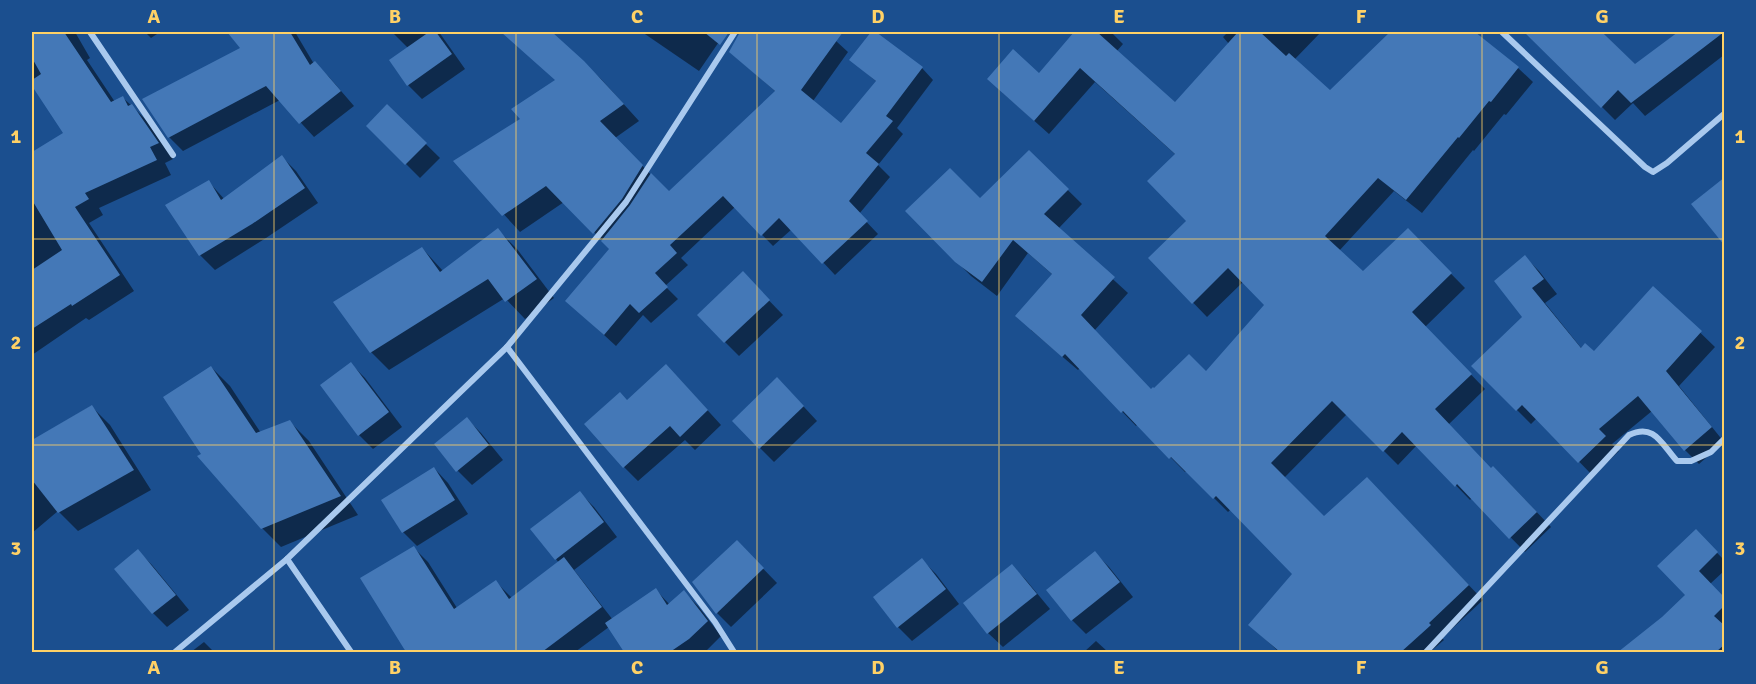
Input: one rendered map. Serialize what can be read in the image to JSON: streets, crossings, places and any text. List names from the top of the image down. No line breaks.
{"grid":{"columns":["A","B","C","D","E","F","G"],"rows":["1","2","3"]}}
